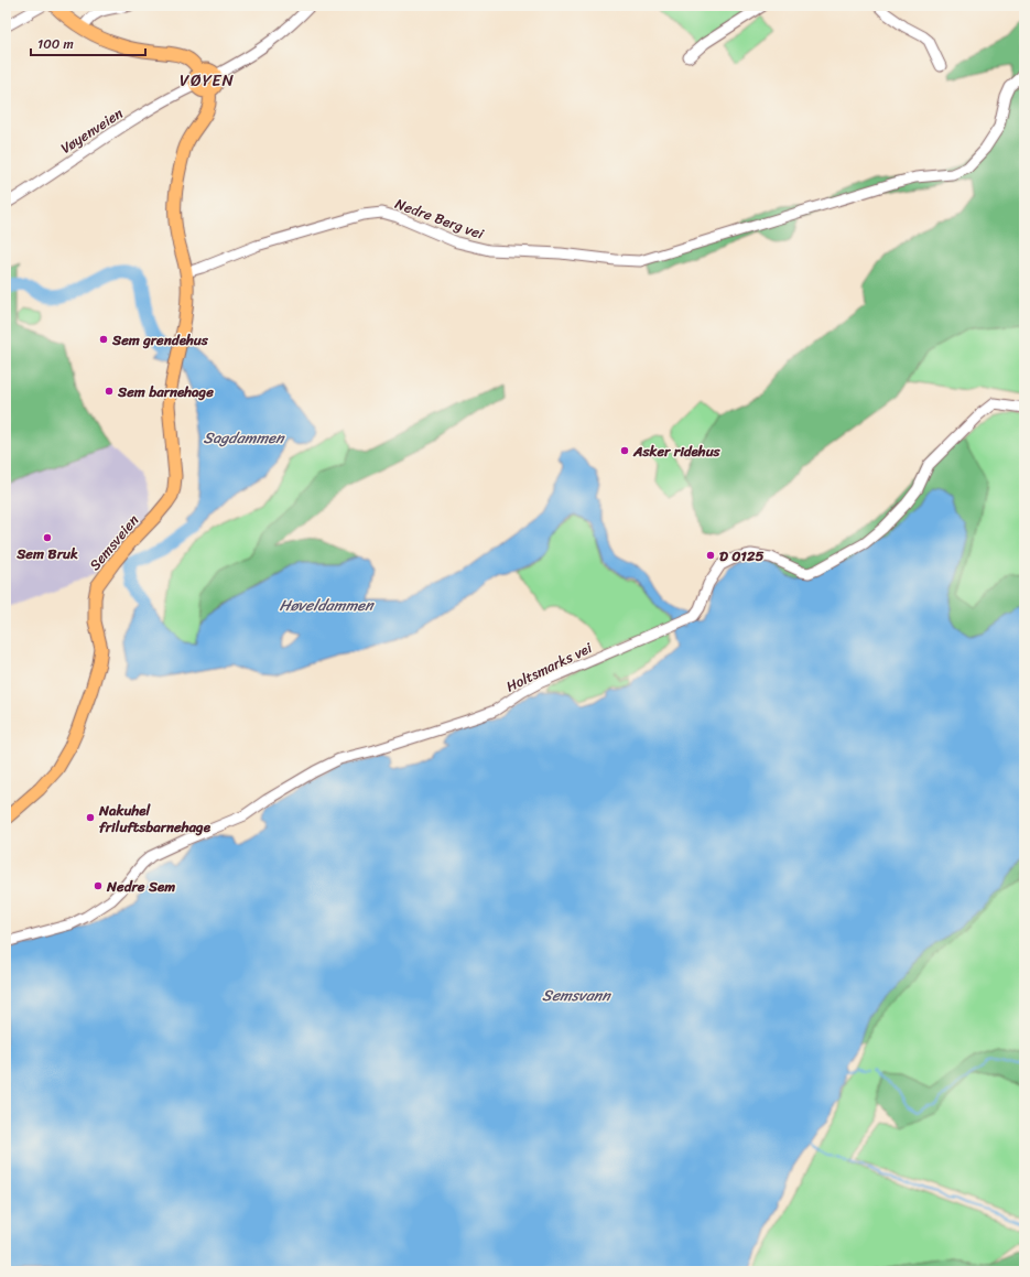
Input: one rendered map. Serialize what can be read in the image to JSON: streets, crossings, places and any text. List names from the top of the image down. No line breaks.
{"streets":{"main road":["Semsveien"],"street":["Vøyenveien","Nedre Berg vei","Holtsmarks vei"]},"crossings":[["Nedre Berg vei","Semsveien"]],"districts":["VØYEN"],"water":["Sagdammen","Høveldammen","Semsvann"],"places":["Sem grendehus","Sem barnehage","Asker ridehus","Sem Bruk","D 0125","Nakuhel friluftsbarnehage","Nedre Sem"],"scale_bar":"100 m"}
